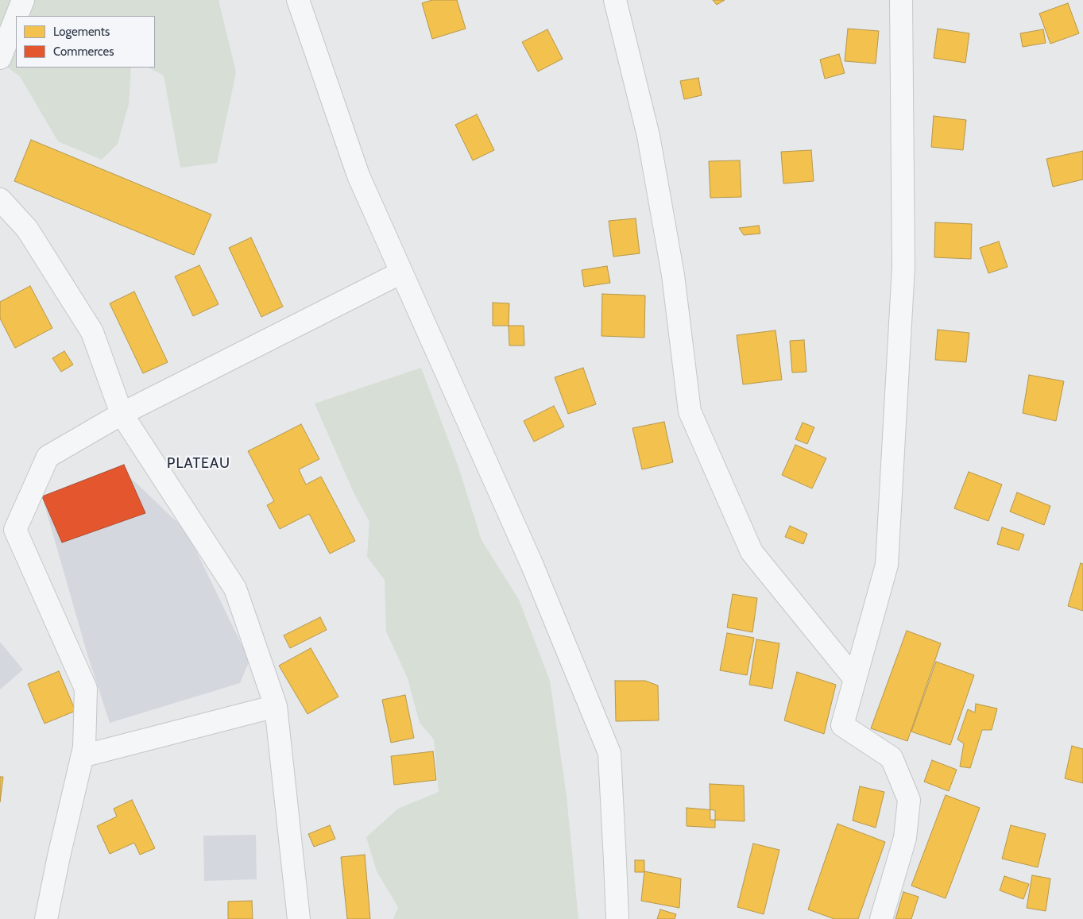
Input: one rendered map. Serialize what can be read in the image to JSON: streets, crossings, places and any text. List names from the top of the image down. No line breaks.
{"districts":["PLATEAU"],"legend":["Logements","Commerces"]}
